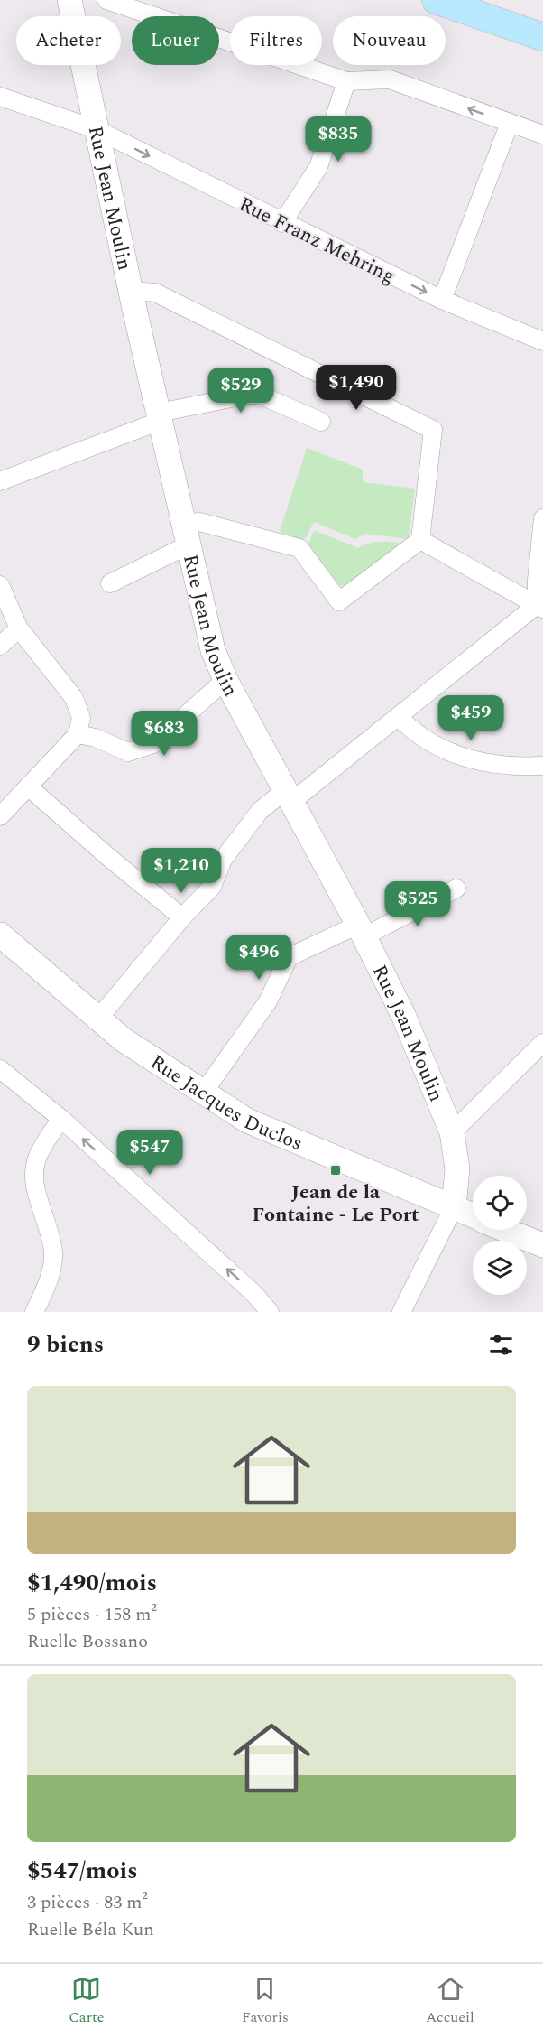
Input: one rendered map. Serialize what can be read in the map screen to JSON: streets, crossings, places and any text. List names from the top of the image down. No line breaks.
{"streets":{"street":["Rue Jean Moulin","Rue Franz Mehring","Rue Jacques Duclos"]},"crossings":[["Rue Jean Moulin","Rue Franz Mehring"],["Rue Jean Moulin","Rue Jacques Duclos"]],"places":{"transit":["Jean de la Fontaine - Le Port"]},"page":{"chip":["Acheter","Louer","Filtres","Nouveau"],"price":["$835","$1,490","$529","$459","$683","$1,210","$525","$496","$547"],"heading":"9 biens","list":[{"name":"$1,490/mois","note":"5 pièces · 158 m² · Ruelle Bossano"},{"name":"$547/mois","note":"3 pièces · 83 m² · Ruelle Béla Kun"}],"tabs":["Carte","Favoris","Accueil"]}}
